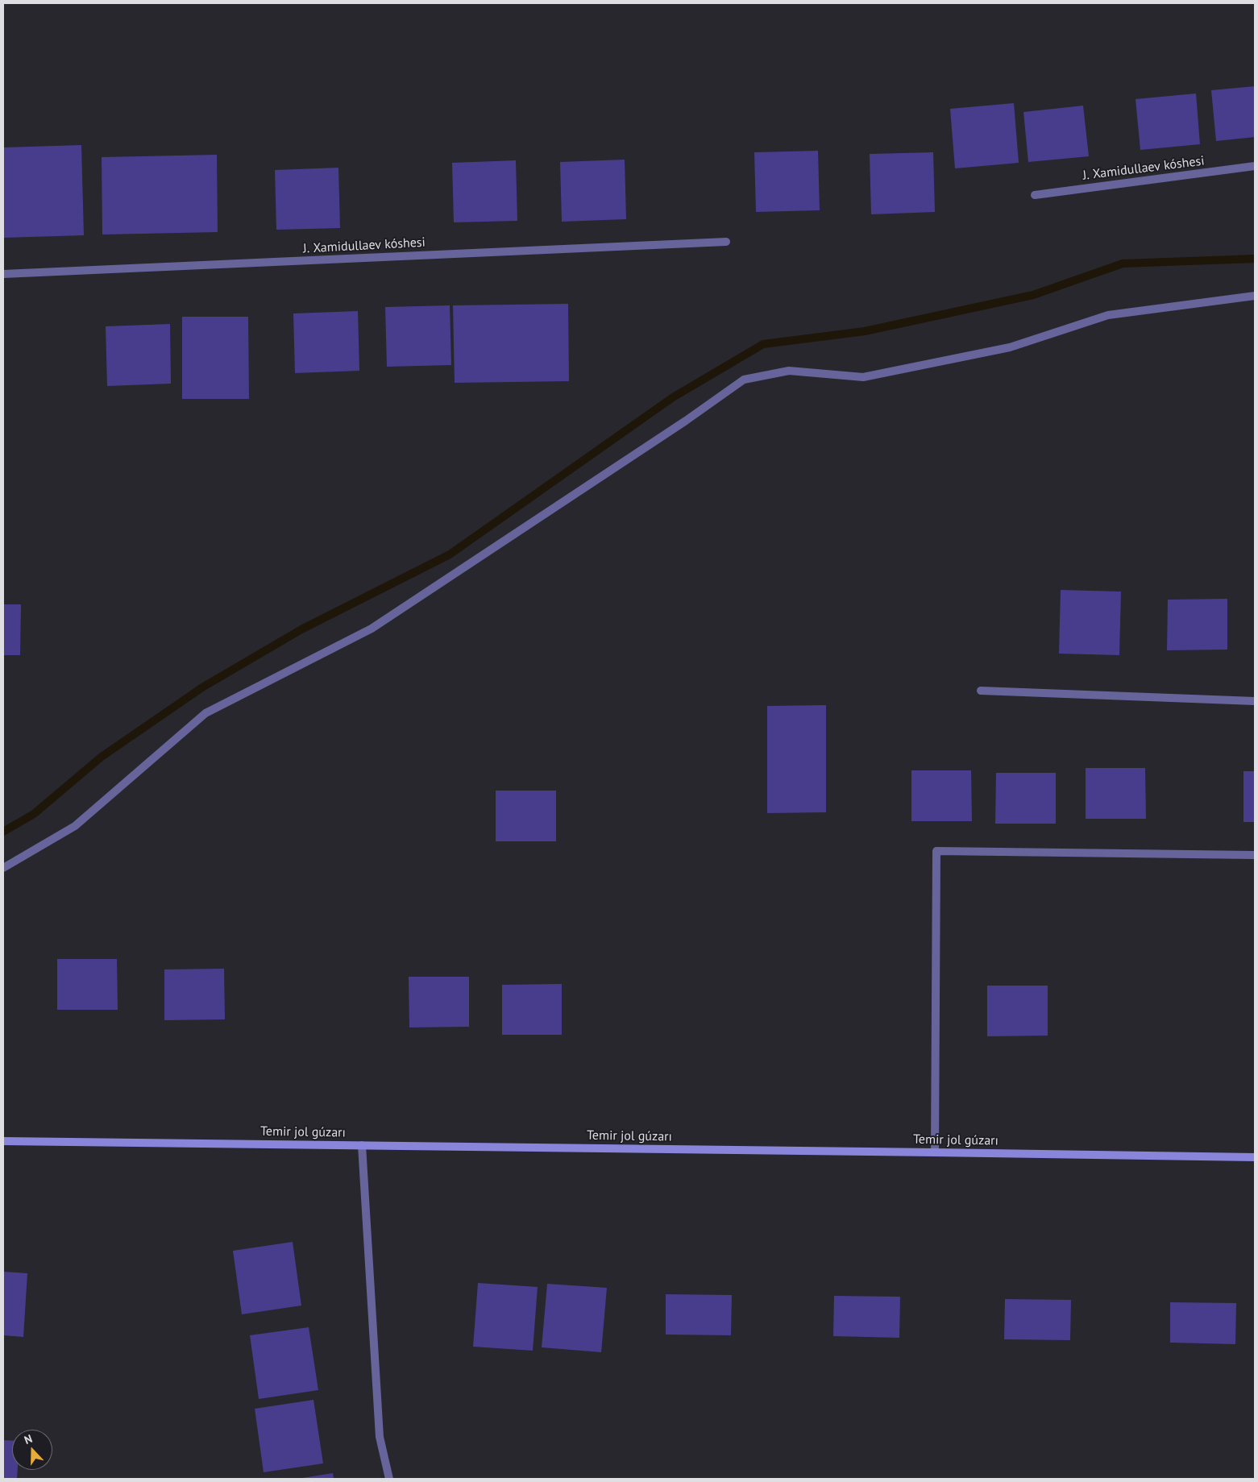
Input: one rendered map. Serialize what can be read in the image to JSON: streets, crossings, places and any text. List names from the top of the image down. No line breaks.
{"streets":{"street":["J. Xamidullaev kóshesi","Temir jol gúzarı"]},"north":"top"}
